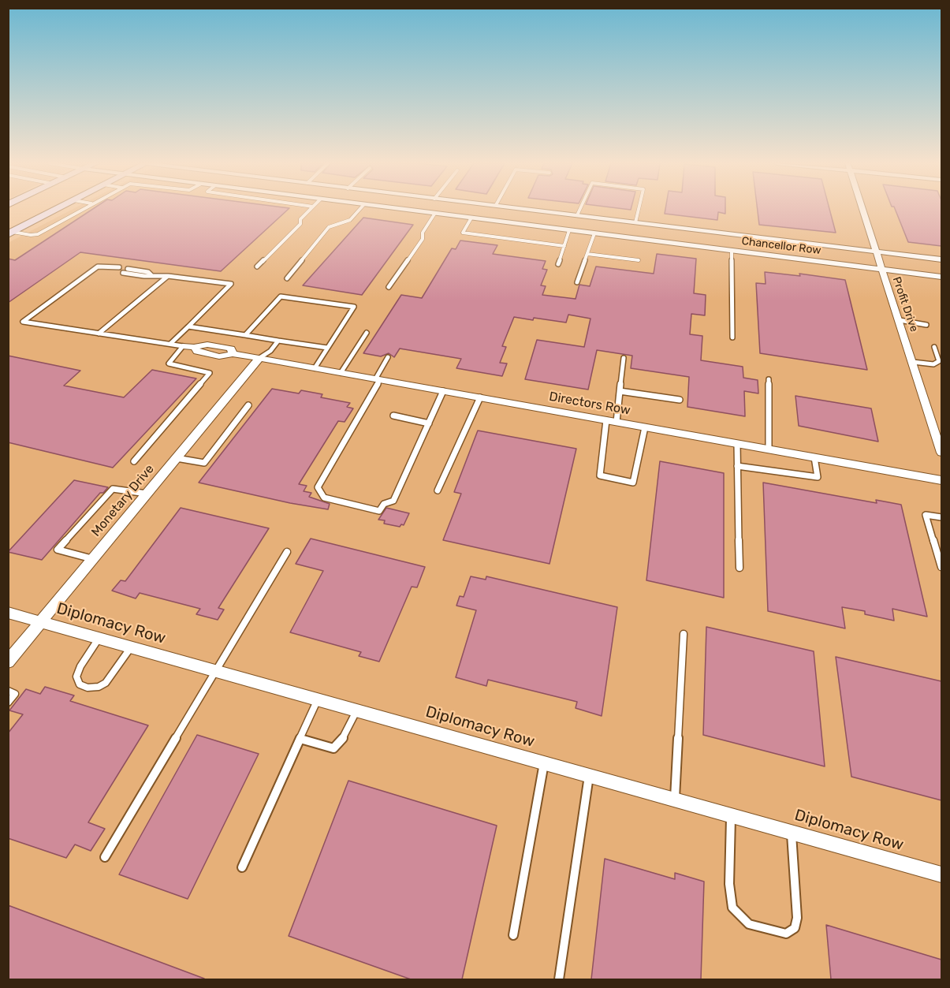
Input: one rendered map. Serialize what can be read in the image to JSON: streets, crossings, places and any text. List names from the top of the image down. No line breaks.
{"streets":{"street":["Chancellor Row","Profit Drive","Directors Row","Monetary Drive","Diplomacy Row"]},"crossings":[["Chancellor Row","Profit Drive"],["Directors Row","Monetary Drive"],["Monetary Drive","Diplomacy Row"]]}
